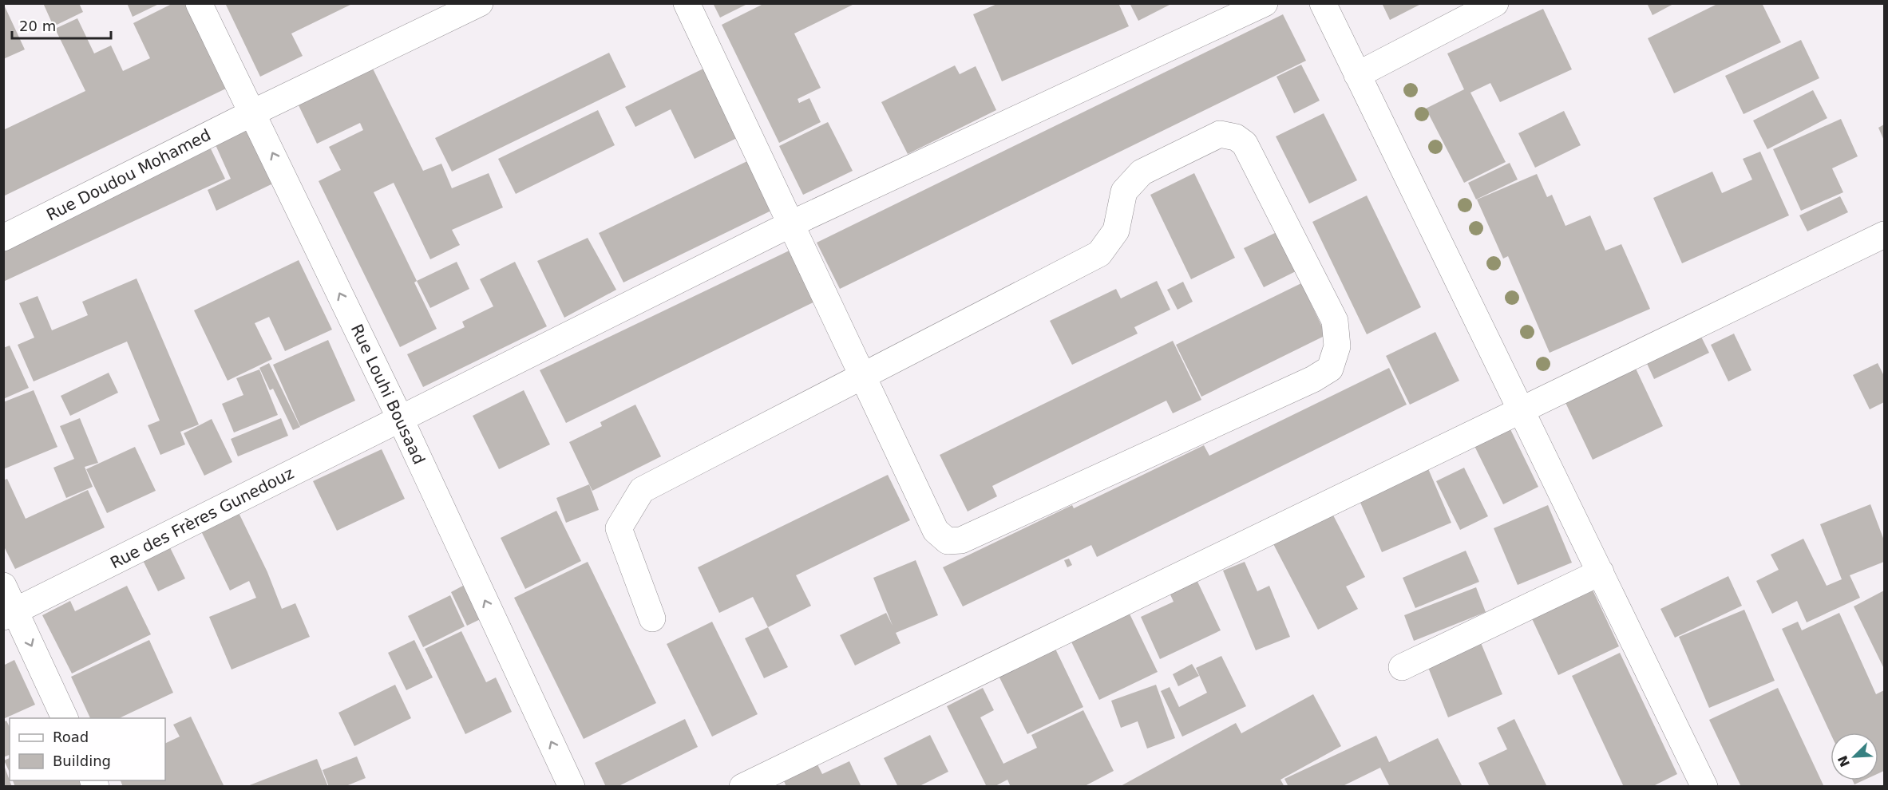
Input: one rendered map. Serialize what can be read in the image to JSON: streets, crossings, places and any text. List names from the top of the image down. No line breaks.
{"streets":{"street":["Rue Doudou Mohamed","Rue Louhi Bousaad","Rue des Frères Gunedouz"]},"crossings":[["Rue Doudou Mohamed","Rue Louhi Bousaad"],["Rue Louhi Bousaad","Rue des Frères Gunedouz"]],"one_way":["Rue Louhi Bousaad"],"legend":["Road","Building"],"scale_bar":"20 m","north":"bottom left"}
